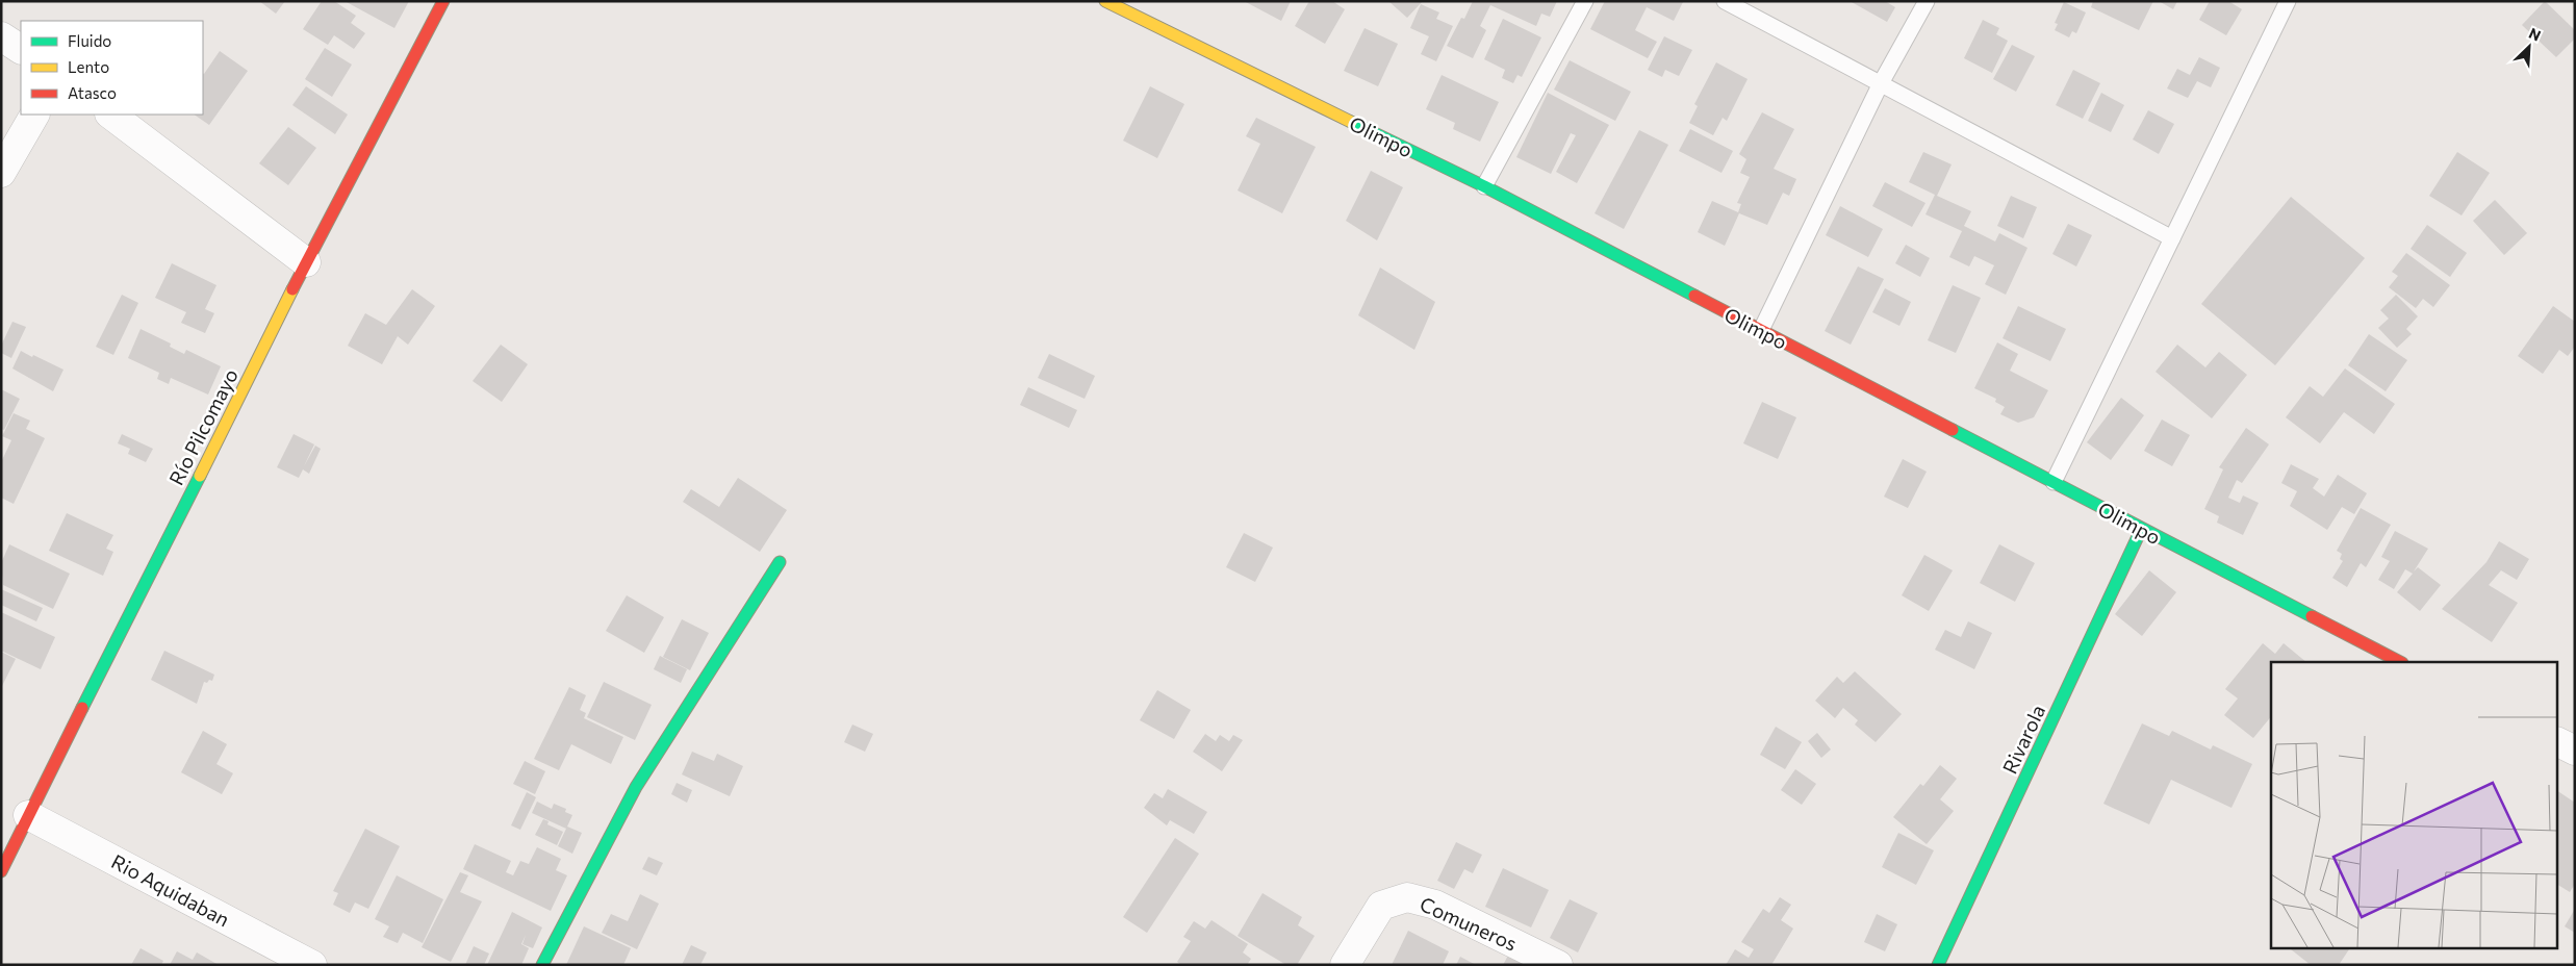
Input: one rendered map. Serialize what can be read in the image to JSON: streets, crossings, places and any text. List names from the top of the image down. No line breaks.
{"streets":{"street":["Olimpo","Río Pilcomayo","Rivarola","Rio Aquidaban","Comuneros"]},"crossings":[["Olimpo","Rivarola"],["Río Pilcomayo","Rio Aquidaban"]],"legend":["Fluido","Lento","Atasco"],"north":"top right"}
